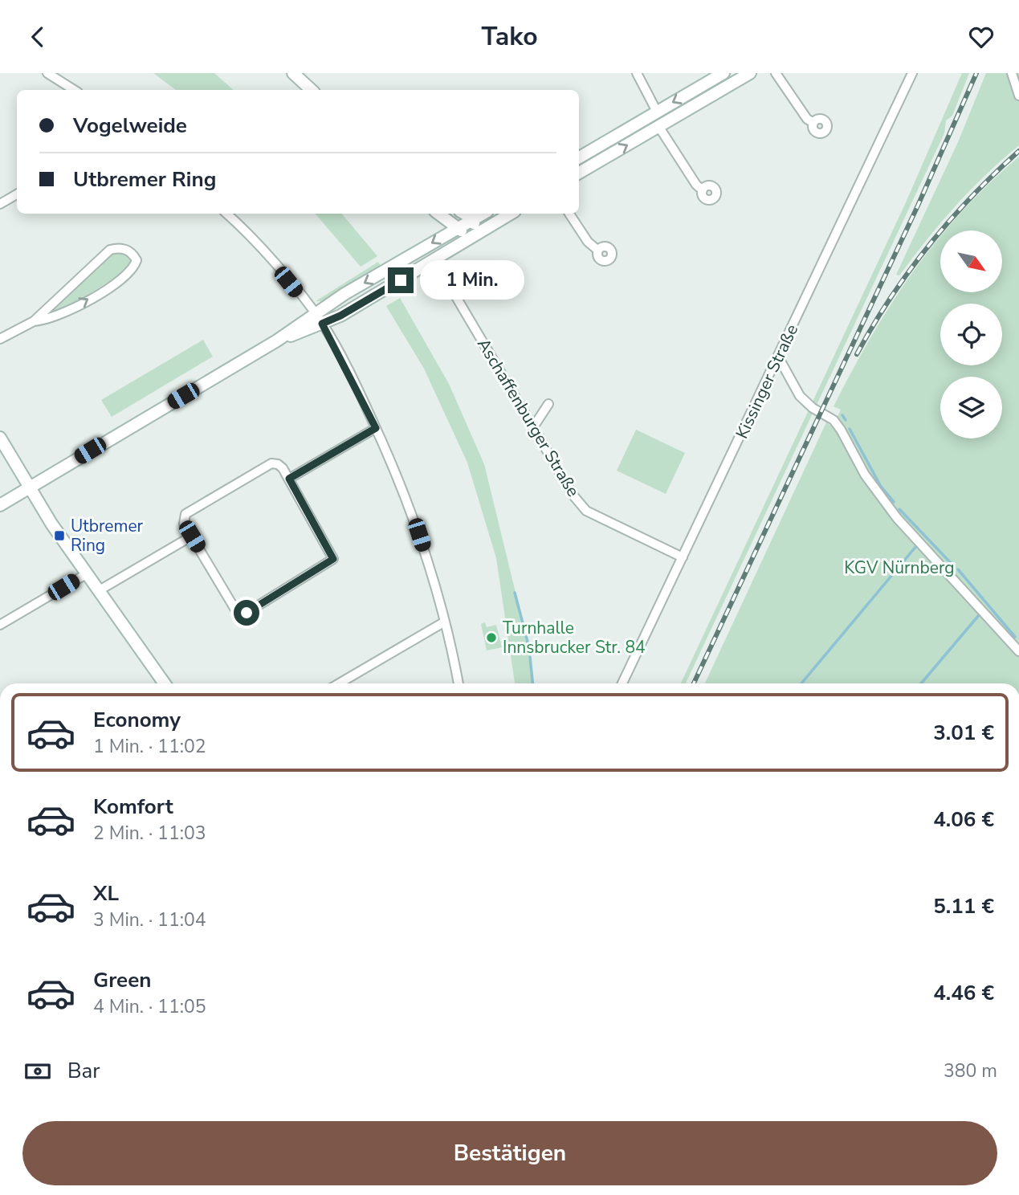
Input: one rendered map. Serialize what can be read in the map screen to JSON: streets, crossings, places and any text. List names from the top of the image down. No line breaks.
{"streets":{"street":["Kissinger Straße","Aschaffenburger Straße"]},"crossings":[["Kissinger Straße","Aschaffenburger Straße"]],"parks":["KGV Nürnberg"],"places":{"transit":["Utbremer Ring"],"other":["Turnhalle Innsbrucker Str. 84"]},"north":"bottom right","page":{"header":"Tako","banner":["Vogelweide","Utbremer Ring"],"bubble":"1 Min.","list":[{"name":"Economy","note":"1 Min. · 11:02","value":"3.01 €"},{"name":"Komfort","note":"2 Min. · 11:03","value":"4.06 €"},{"name":"XL","note":"3 Min. · 11:04","value":"5.11 €"},{"name":"Green","note":"4 Min. · 11:05","value":"4.46 €"}],"pay":["Bar","380 m"],"buttons":"Bestätigen"}}
